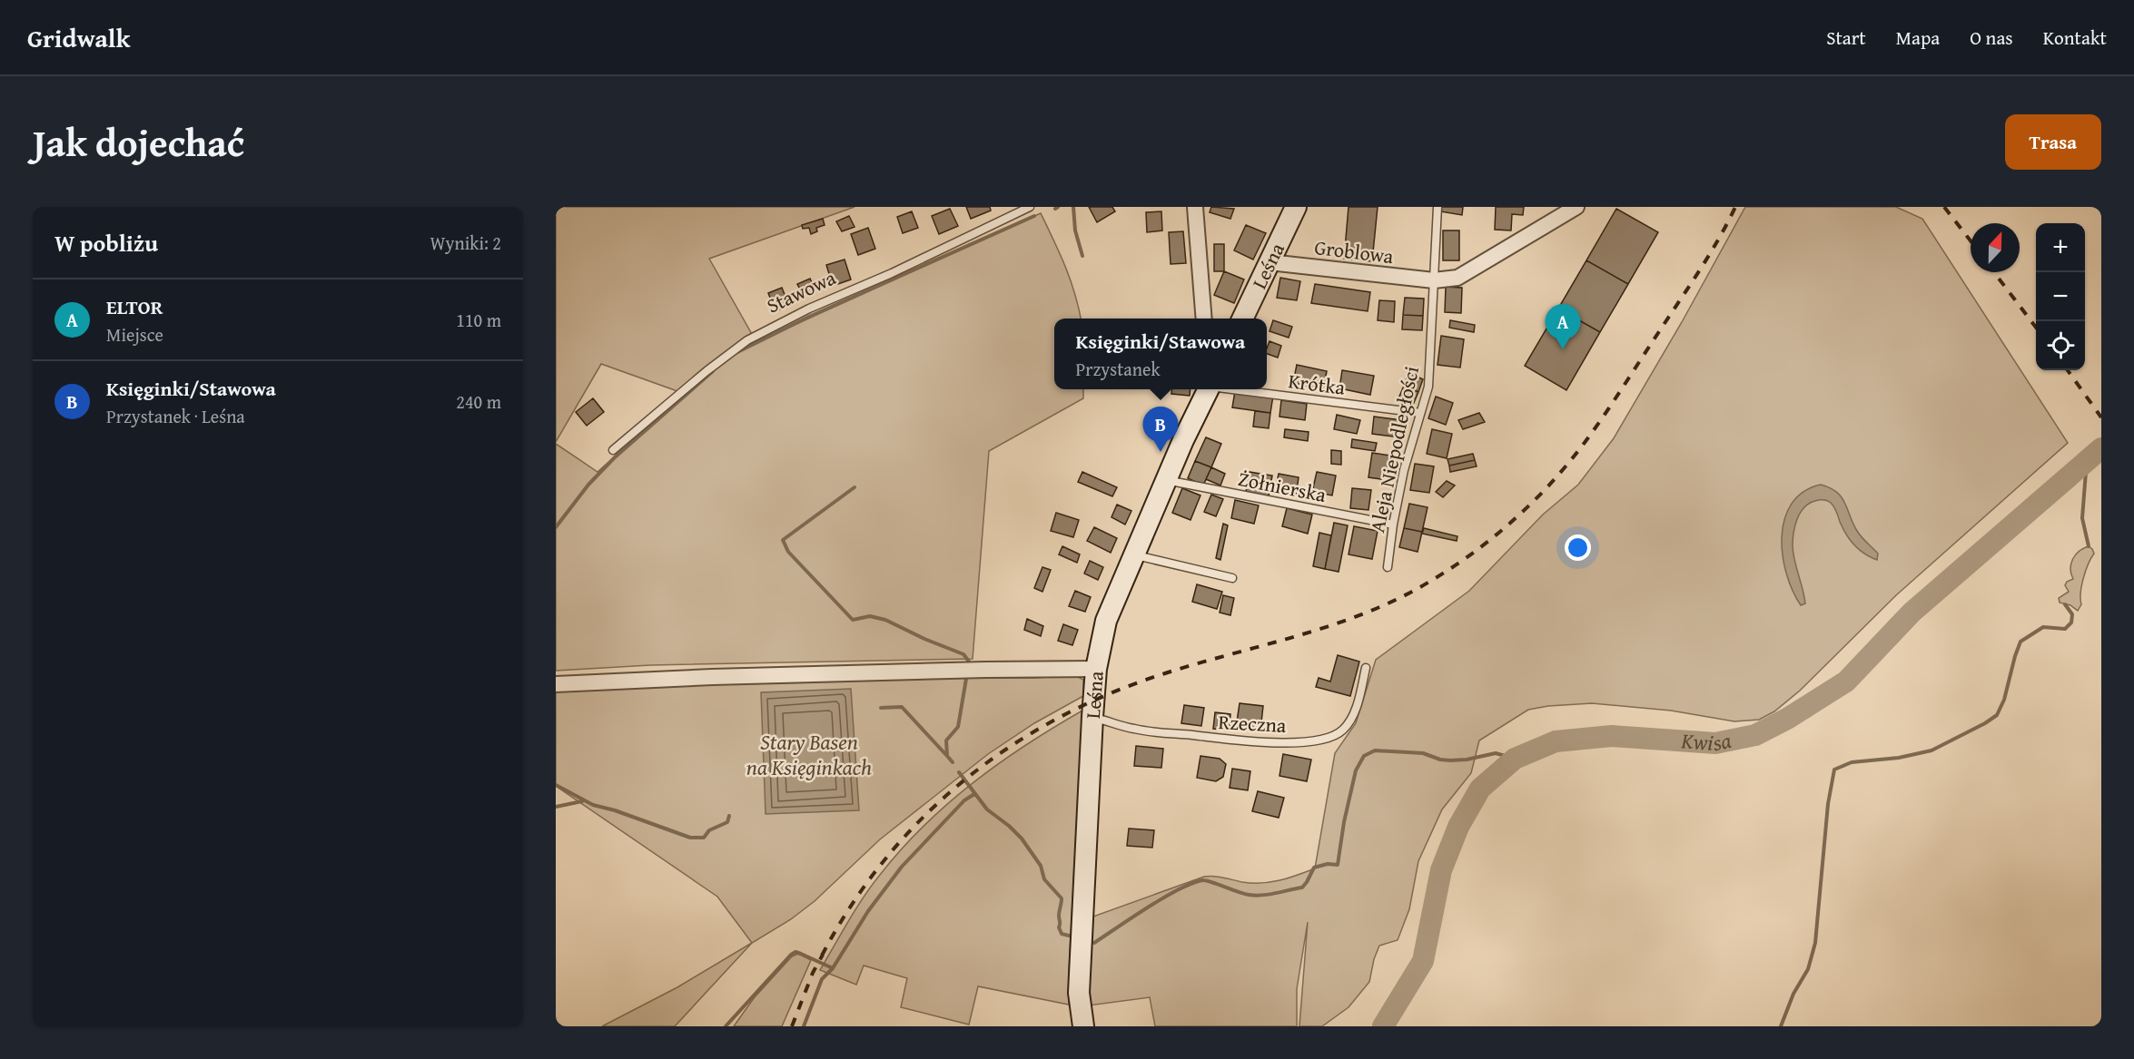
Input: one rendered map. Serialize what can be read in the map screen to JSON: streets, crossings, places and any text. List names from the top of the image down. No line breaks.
{"streets":{"main road":["Leśna"],"street":["Groblowa"],"lane":["Stawowa","Krótka","Aleja Niepodległości","Żołnierska","Rzeczna"]},"crossings":[["Groblowa","Leśna"],["Groblowa","Aleja Niepodległości"],["Leśna","Żołnierska"],["Leśna","Rzeczna"],["Krótka","Aleja Niepodległości"],["Aleja Niepodległości","Żołnierska"]],"water":["Kwisa","Stary Basen na Księginkach"],"north":"top","page":{"header":"Gridwalk","nav":["Start","Mapa","O nas","Kontakt"],"title":"Jak dojechać","buttons":"Trasa","heading":["W pobliżu","Wyniki: 2"],"map_buttons":["+","−"],"list":[{"mark":"A","name":"ELTOR","note":"Miejsce","value":"110 m"},{"mark":"B","name":"Księginki/Stawowa","note":"Przystanek · Leśna","value":"240 m"}],"pins":["A","B"],"popup":["Księginki/Stawowa","Przystanek"]}}
